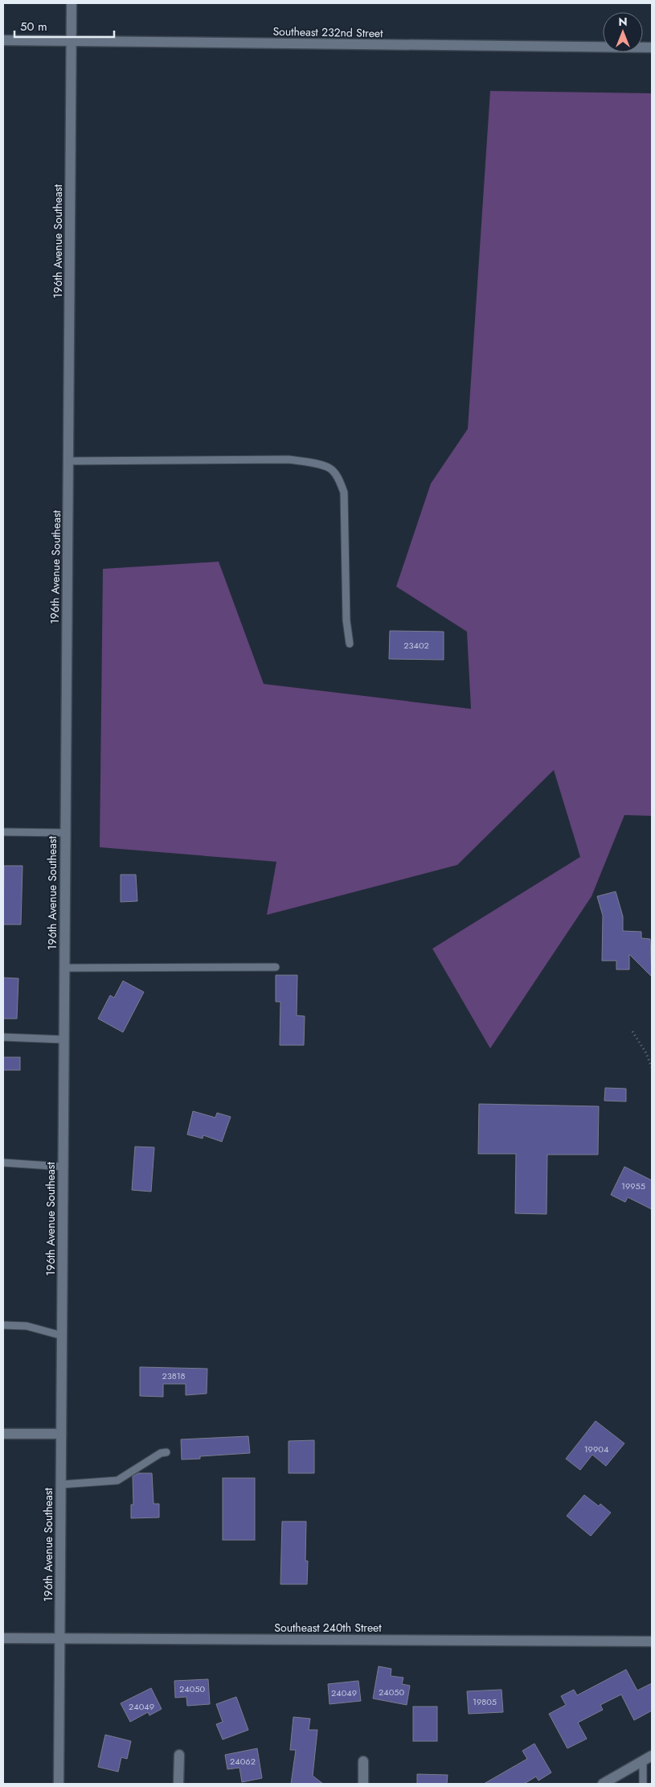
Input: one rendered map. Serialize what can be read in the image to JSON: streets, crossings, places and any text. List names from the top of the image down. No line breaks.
{"streets":{"street":["Southeast 232nd Street","196th Avenue Southeast","Southeast 240th Street"]},"crossings":[["Southeast 232nd Street","196th Avenue Southeast"],["196th Avenue Southeast","Southeast 240th Street"]],"house_numbers":["23402","19955","23818","19904","24050","24050","24049","19805","24049","24062"],"scale_bar":"50 m","north":"top"}
